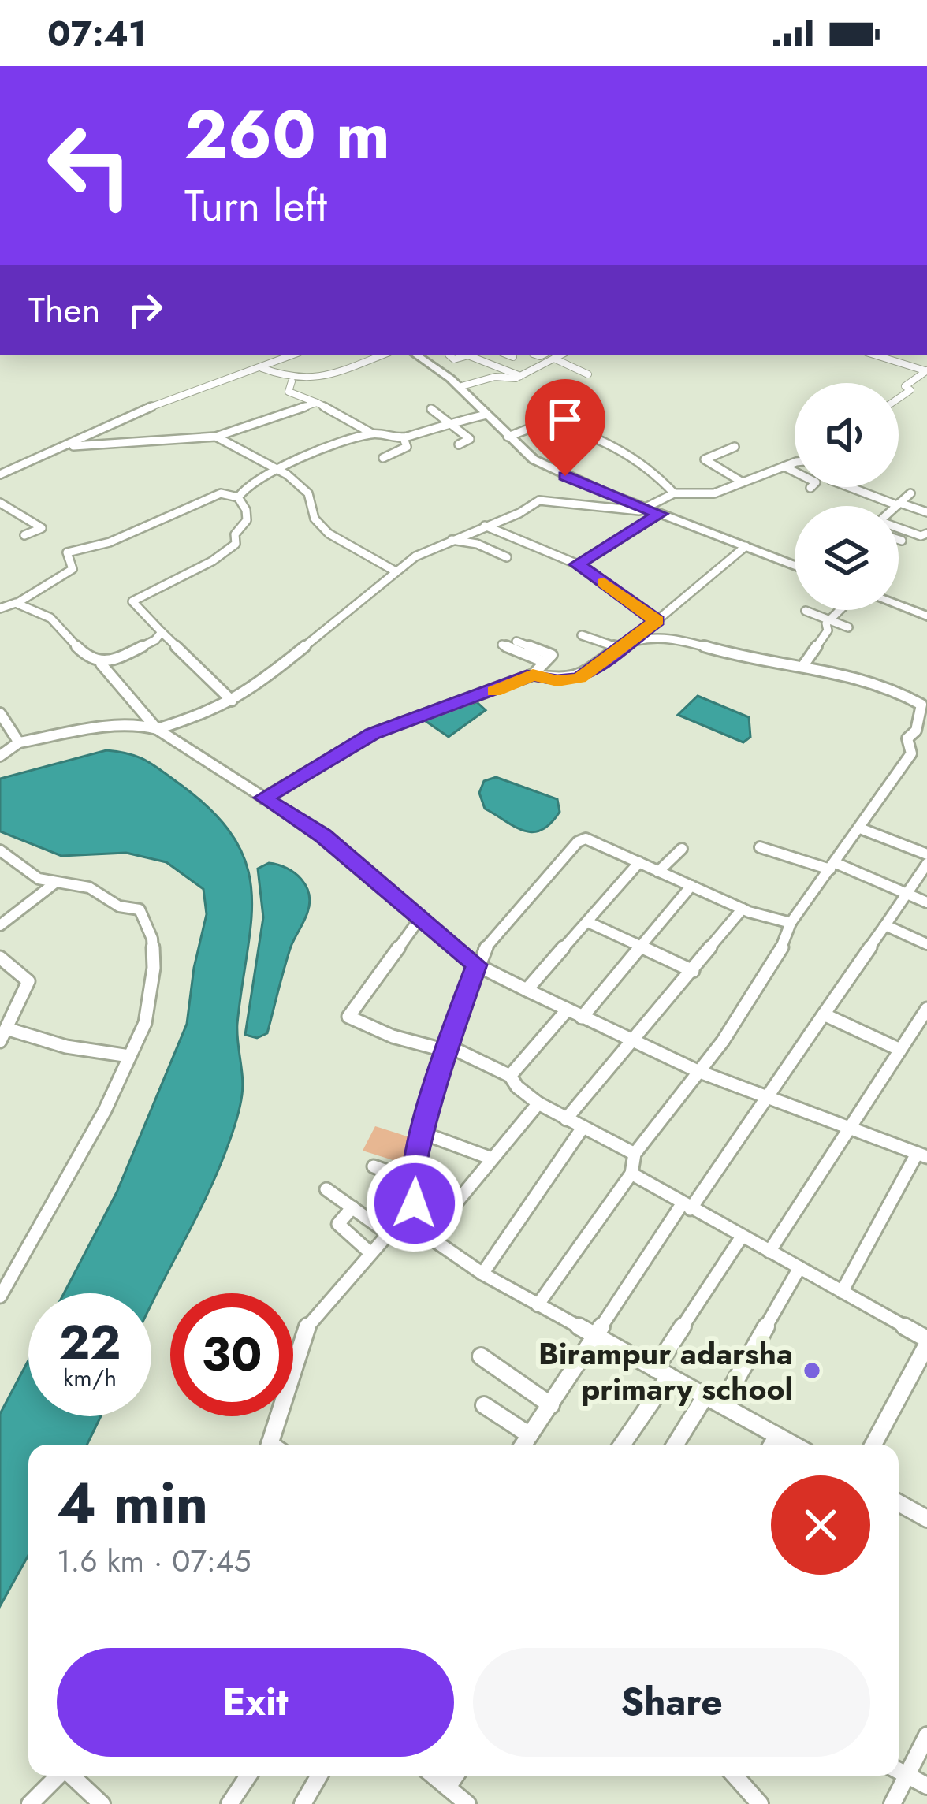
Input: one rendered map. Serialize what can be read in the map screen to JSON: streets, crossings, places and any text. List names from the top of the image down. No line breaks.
{"places":["Birampur adarsha primary school"],"page":{"status":"07:41","turn":["260 m","Turn left"],"then":"Then","speed":"22 km/h","limit":"30","heading":["4 min","1.6 km · 07:45"],"buttons":["Exit","Share"]}}
